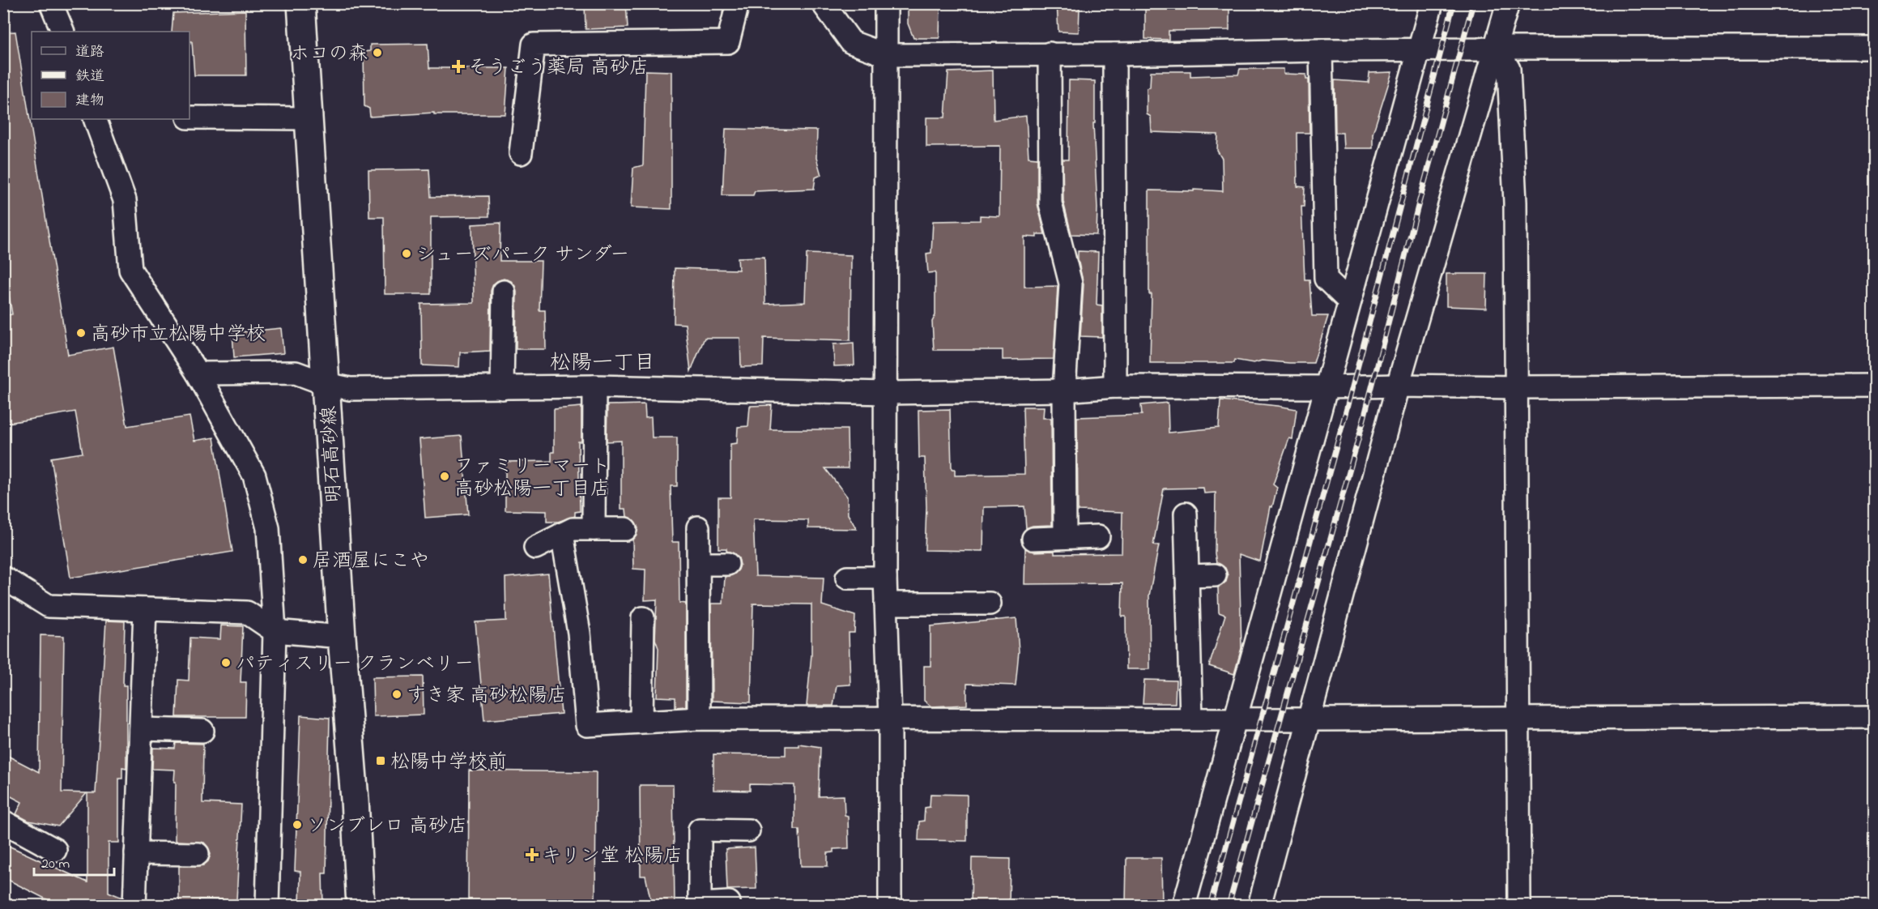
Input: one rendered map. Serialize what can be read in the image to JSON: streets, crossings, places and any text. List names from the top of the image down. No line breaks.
{"streets":{"main road":["明石高砂線"]},"districts":["松陽一丁目"],"places":{"other":["ホコの森","シューズパーク サンダー","高砂市立松陽中学校","ファミリーマート 高砂松陽一丁目店","居酒屋にこや","パティスリー クランベリー","すき家 高砂松陽店","ソンブレロ 高砂店"],"health":["そうごう薬局 高砂店","キリン堂 松陽店"],"transit":["松陽中学校前"]},"legend":["道路","鉄道","建物"],"scale_bar":"20 m"}
